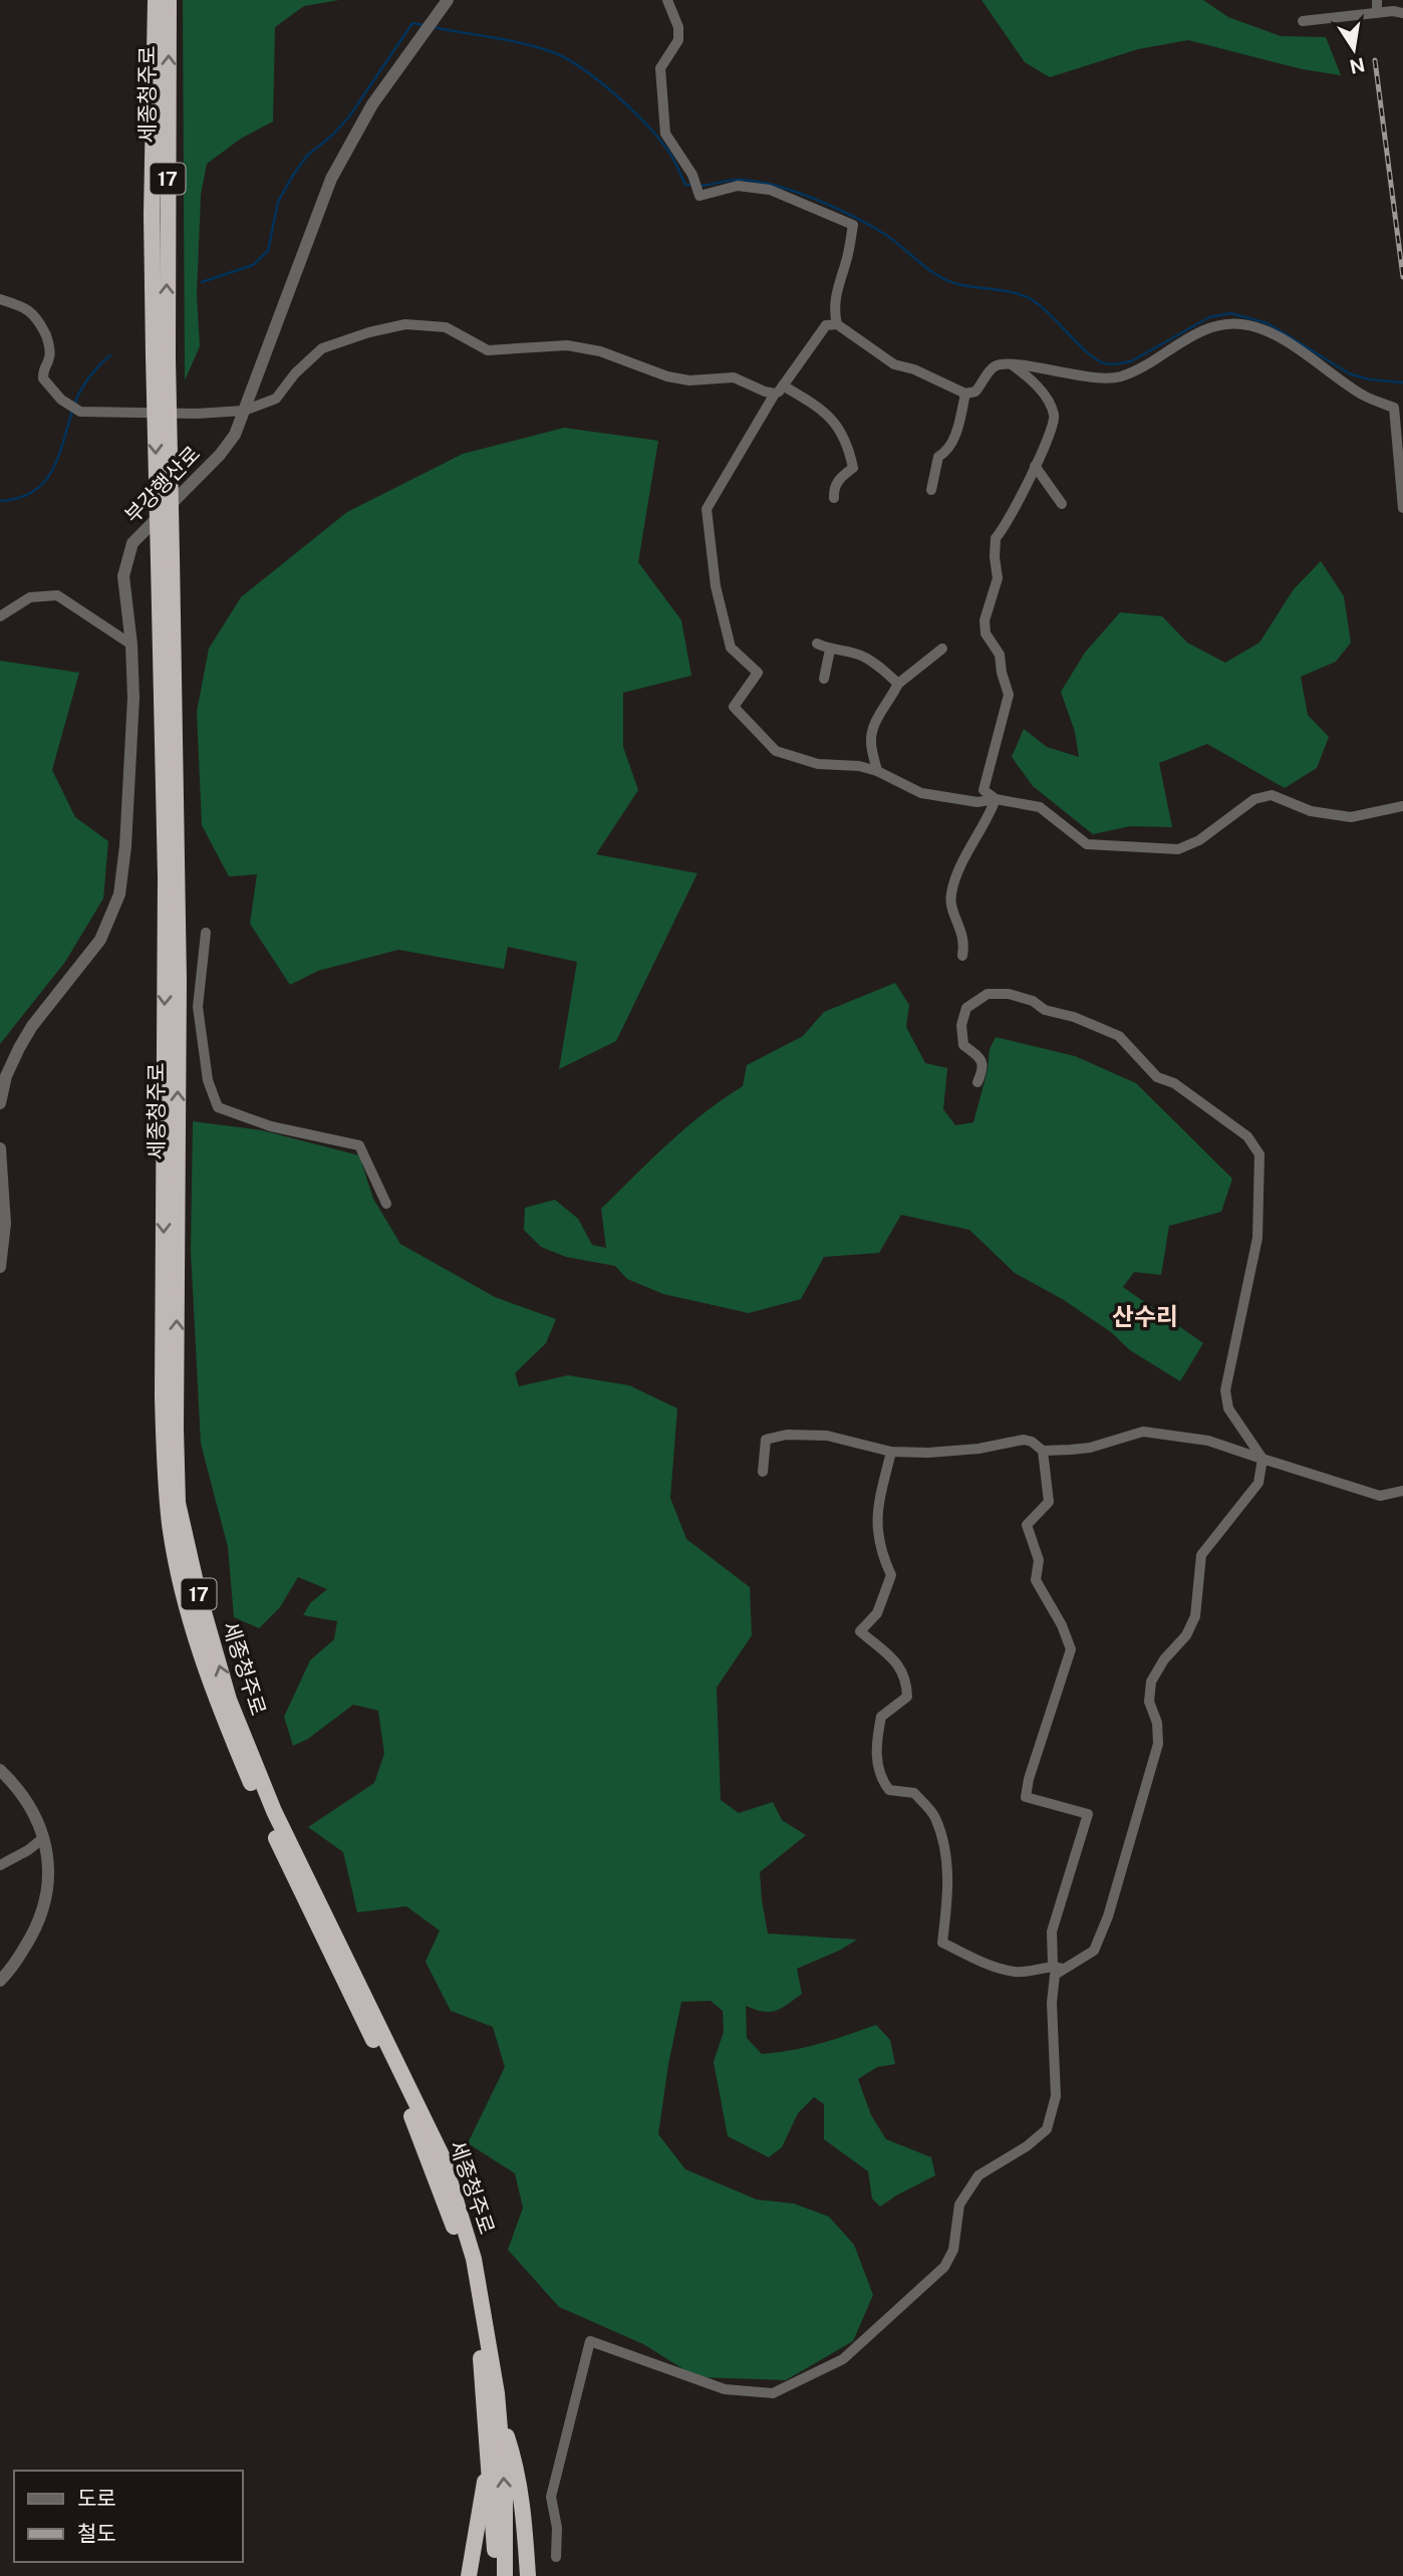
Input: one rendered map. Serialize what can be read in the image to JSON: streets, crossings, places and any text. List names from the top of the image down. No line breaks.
{"streets":{"highway":["세종청주로","17"],"street":["부강행산로"]},"crossings":[["세종청주로","17"]],"districts":["산수리"],"legend":["도로","철도"],"north":"bottom"}
